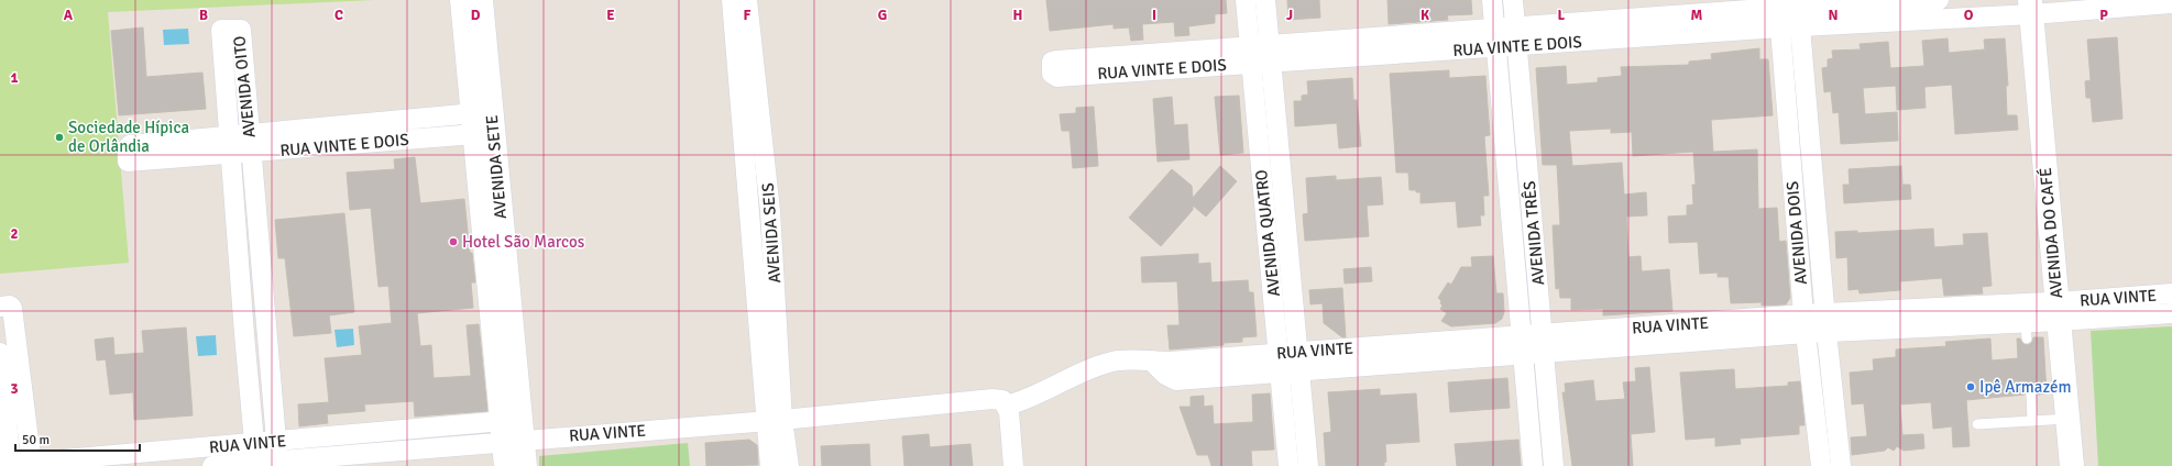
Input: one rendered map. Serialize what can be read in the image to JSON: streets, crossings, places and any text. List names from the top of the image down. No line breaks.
{"streets":{"main road":["AVENIDA SETE","AVENIDA DO CAFÉ"],"street":["RUA VINTE E DOIS","AVENIDA OITO","AVENIDA SEIS","AVENIDA QUATRO","AVENIDA TRÊS","AVENIDA DOIS","RUA VINTE"]},"crossings":[["RUA VINTE E DOIS","AVENIDA OITO"],["RUA VINTE E DOIS","AVENIDA SETE"],["RUA VINTE E DOIS","AVENIDA QUATRO"],["RUA VINTE E DOIS","AVENIDA TRÊS"],["RUA VINTE E DOIS","AVENIDA DOIS"],["RUA VINTE E DOIS","AVENIDA DO CAFÉ"],["AVENIDA OITO","RUA VINTE"],["AVENIDA SETE","RUA VINTE"],["AVENIDA SEIS","RUA VINTE"],["AVENIDA QUATRO","RUA VINTE"],["AVENIDA TRÊS","RUA VINTE"],["AVENIDA DOIS","RUA VINTE"],["AVENIDA DO CAFÉ","RUA VINTE"]],"places":["Sociedade Hípica de Orlândia","Hotel São Marcos","Ipê Armazém"],"scale_bar":"50 m","grid":{"columns":["A","B","C","D","E","F","G","H","I","J","K","L","M","N","O","P"],"rows":["1","2","3"]}}
